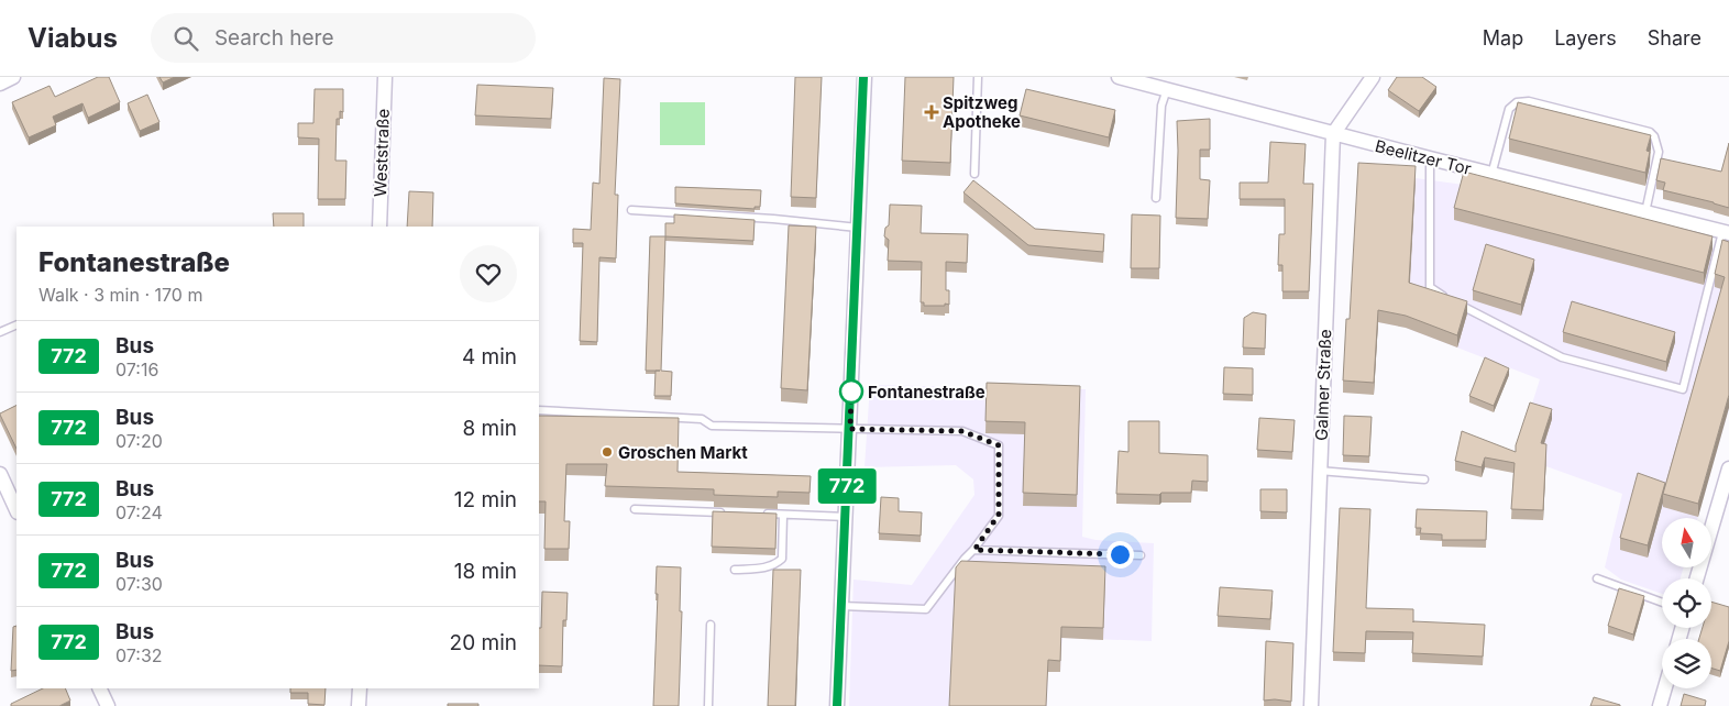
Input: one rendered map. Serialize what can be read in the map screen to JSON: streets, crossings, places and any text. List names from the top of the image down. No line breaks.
{"streets":{"street":["Weststraße","Beelitzer Tor","Galmer Straße"]},"crossings":[["Beelitzer Tor","Galmer Straße"]],"places":{"health":["Spitzweg Apotheke"],"other":["Fontanestraße","Groschen Markt"]},"lines":["bus line 772"],"north":"top","page":{"header":"Viabus","search":"Search here","nav":["Map","Layers","Share"],"on_map":"772","heading":["Fontanestraße","Walk · 3 min · 170 m"],"list":[{"mark":"772","name":"Bus","note":"07:16","value":"4 min"},{"mark":"772","name":"Bus","note":"07:20","value":"8 min"},{"mark":"772","name":"Bus","note":"07:24","value":"12 min"},{"mark":"772","name":"Bus","note":"07:30","value":"18 min"},{"mark":"772","name":"Bus","note":"07:32","value":"20 min"}]}}
